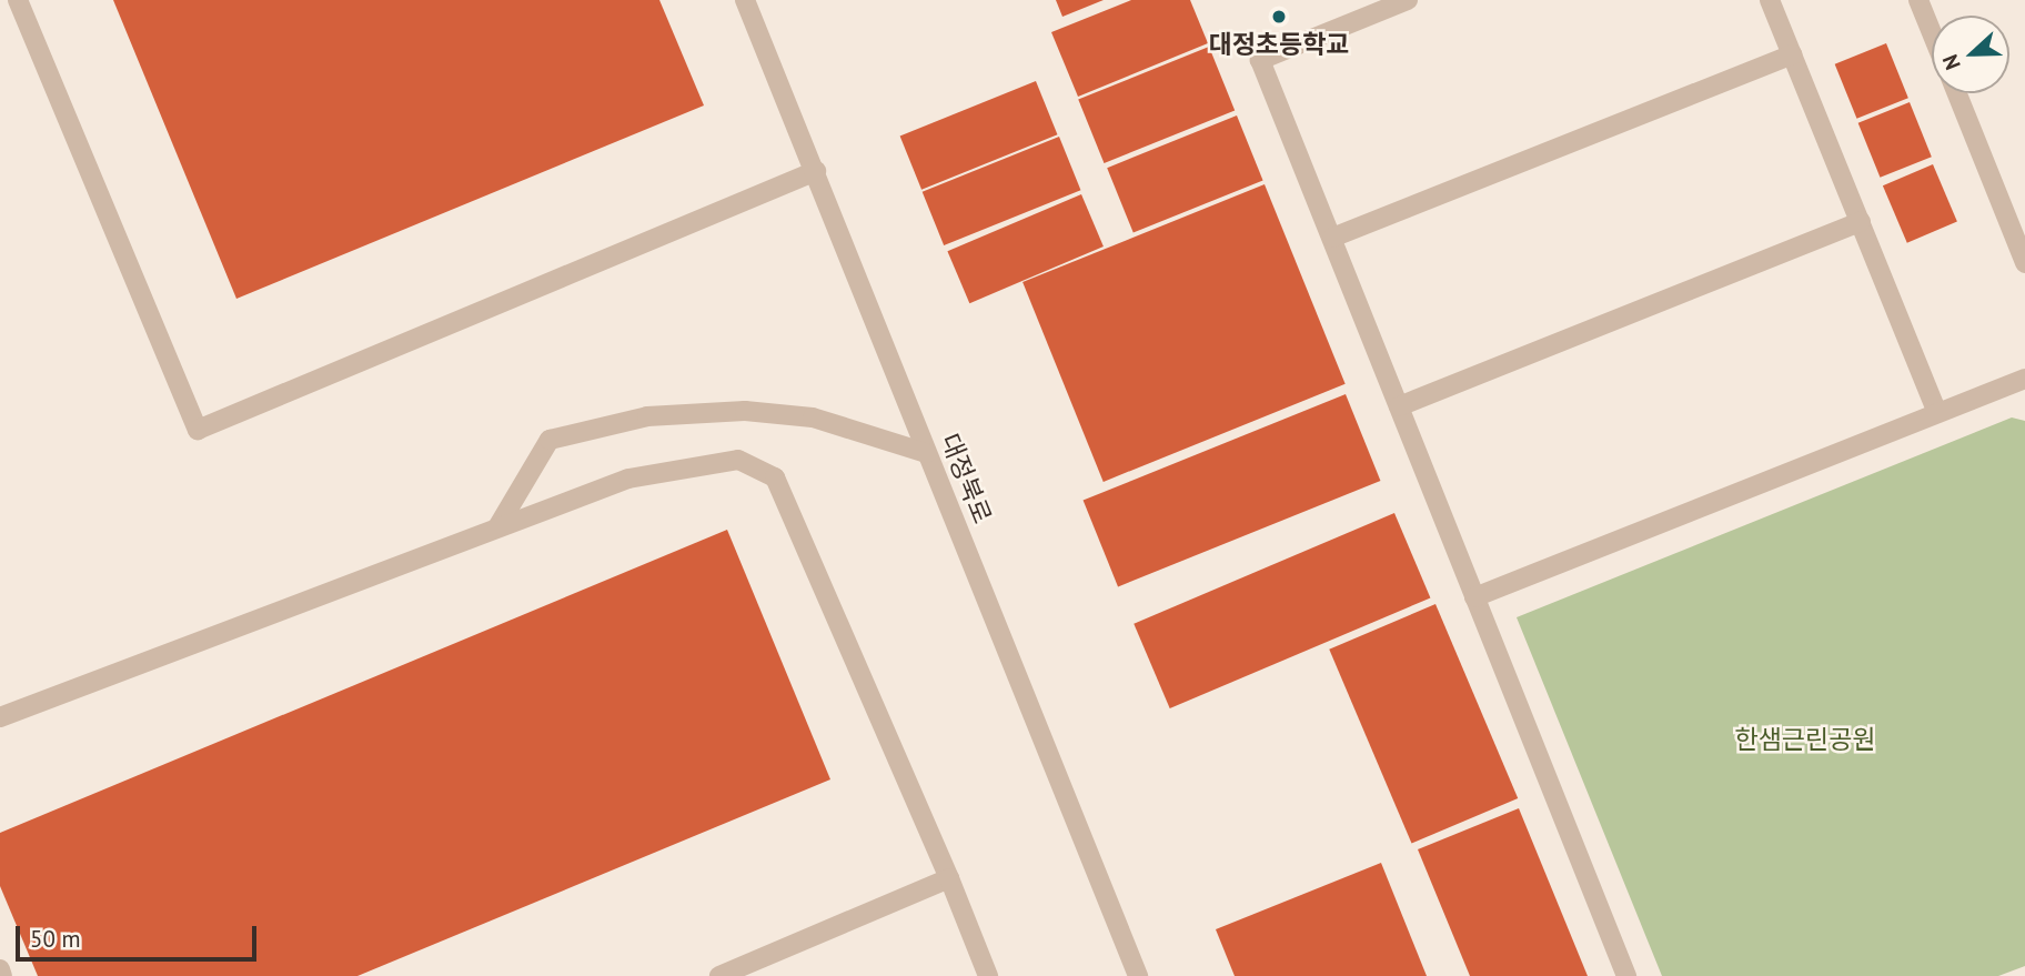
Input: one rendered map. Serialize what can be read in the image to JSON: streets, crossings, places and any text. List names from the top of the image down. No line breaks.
{"streets":{"street":["대정북로"]},"parks":["한샘근린공원"],"places":["대정초등학교"],"scale_bar":"50 m","north":"left"}
